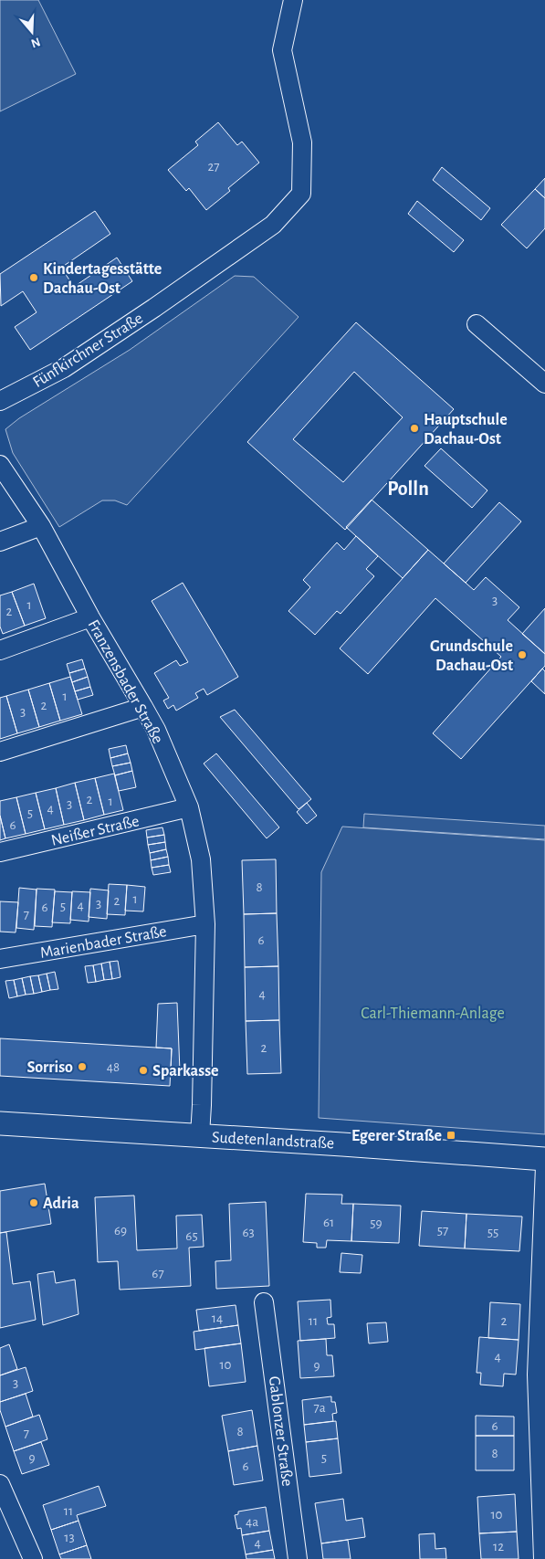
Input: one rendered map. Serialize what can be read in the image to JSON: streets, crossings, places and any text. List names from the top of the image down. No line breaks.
{"streets":{"street":["Fünfkirchner Straße","Franzensbader Straße","Neißer Straße","Marienbader Straße","Sudetenlandstraße","Gablonzer Straße"]},"crossings":[["Franzensbader Straße","Neißer Straße"],["Franzensbader Straße","Marienbader Straße"],["Franzensbader Straße","Sudetenlandstraße"]],"districts":["Polln"],"parks":["Carl-Thiemann-Anlage"],"places":{"other":["Kindertagesstätte Dachau-Ost","Hauptschule Dachau-Ost","Grundschule Dachau-Ost","Sorriso","Sparkasse","Adria"],"transit":["Egerer Straße"]},"house_numbers":["27","3","1","2","1","2","3","2","1","3","4","5","6","8","1","2","3","4","5","6","7","6","4","2","48","61","59","69","57","63","55","65","67","14","11","2","4","10","9","3","7a","6","8","7","8","9","5","6","11","10","4a","13","4","12"],"north":"bottom"}
